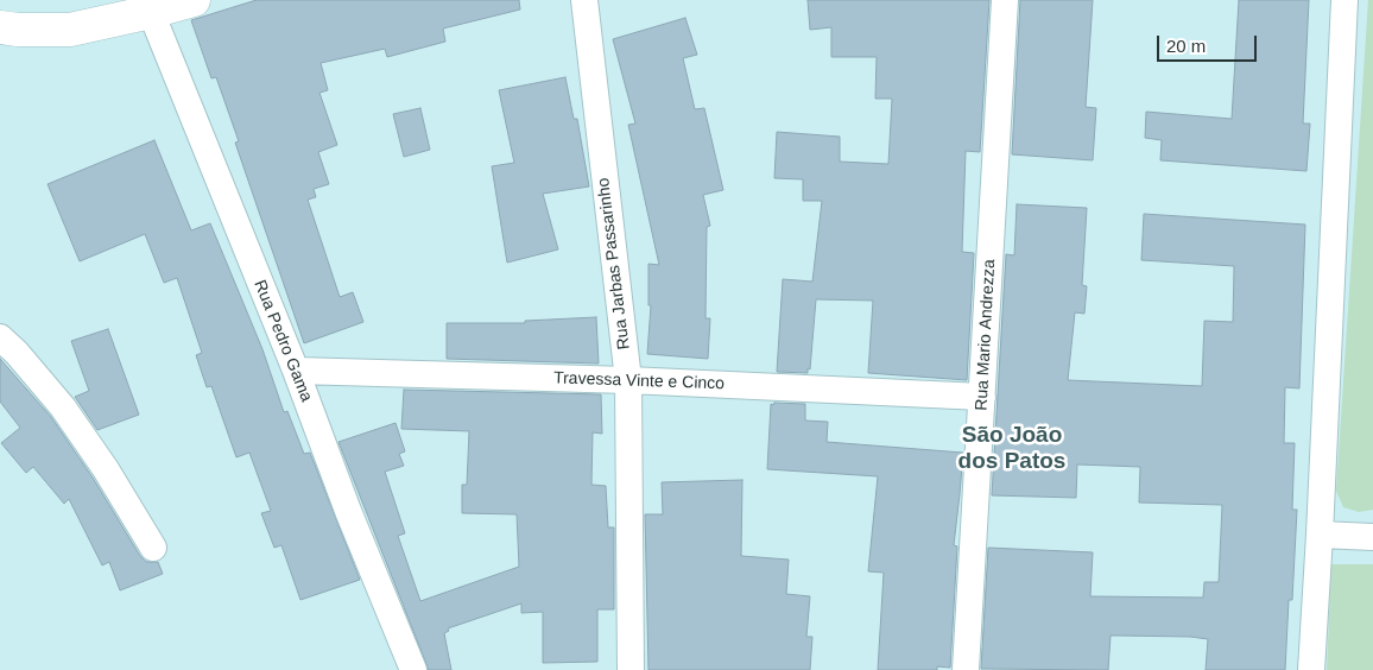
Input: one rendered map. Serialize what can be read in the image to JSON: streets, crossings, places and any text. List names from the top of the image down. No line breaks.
{"streets":{"street":["Rua Jarbas Passarinho","Rua Mario Andrezza","Rua Pedro Gama","Travessa Vinte e Cinco"]},"crossings":[["Rua Jarbas Passarinho","Travessa Vinte e Cinco"],["Rua Mario Andrezza","Travessa Vinte e Cinco"],["Rua Pedro Gama","Travessa Vinte e Cinco"]],"districts":["São João dos Patos"],"scale_bar":"20 m"}
